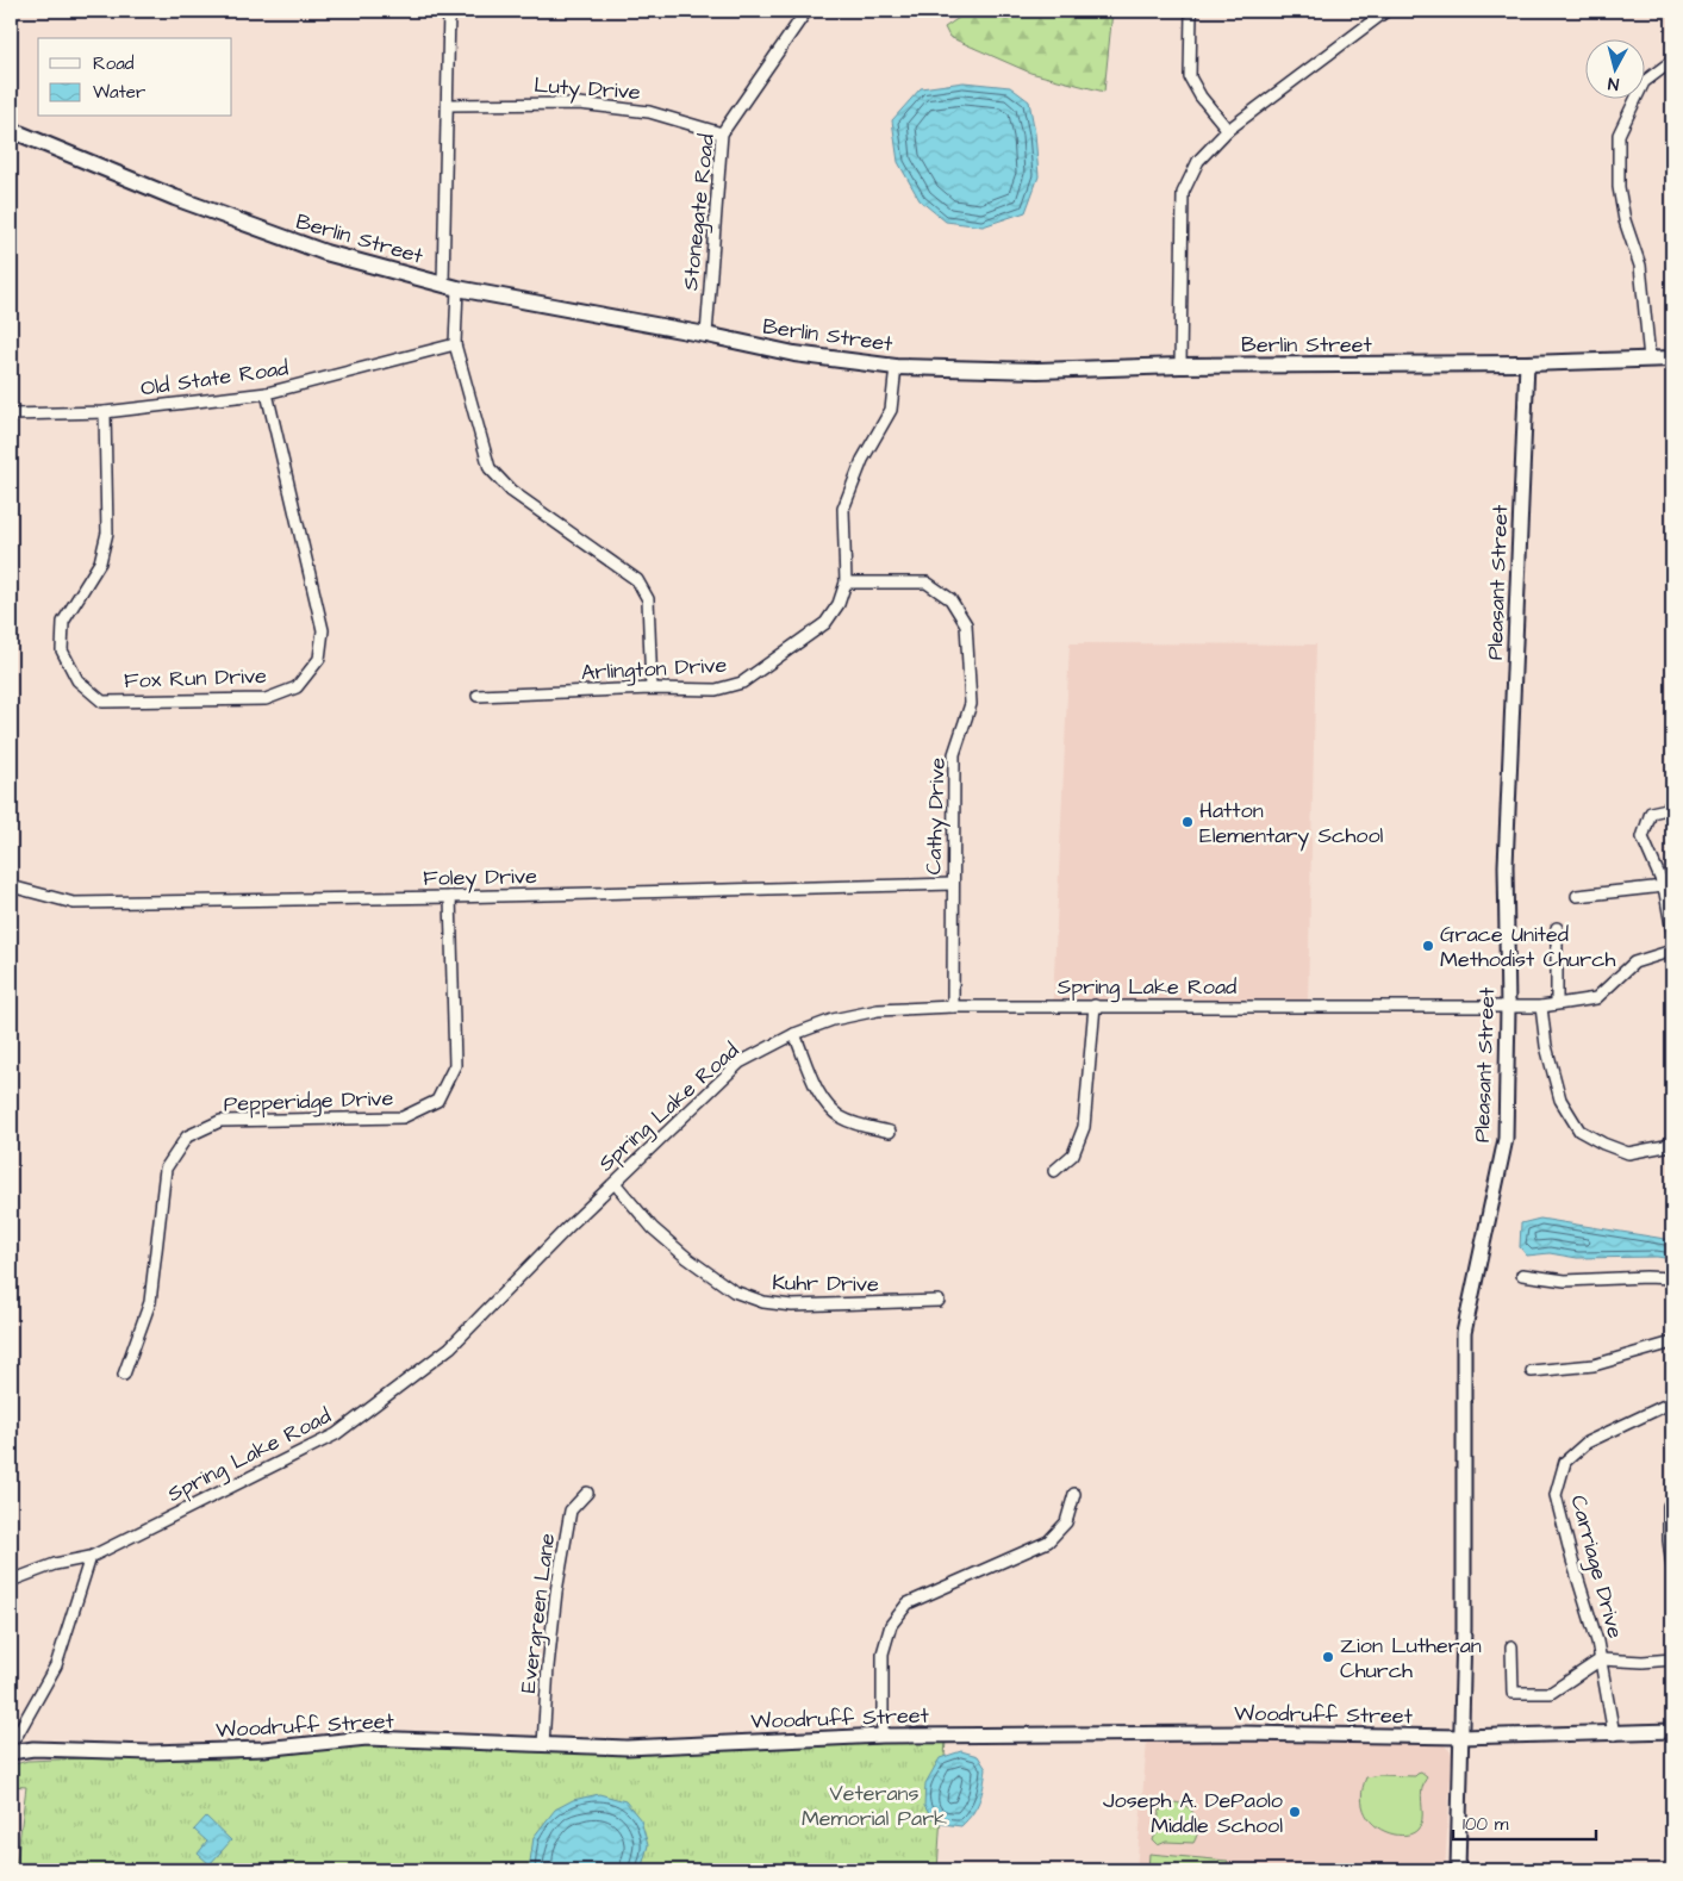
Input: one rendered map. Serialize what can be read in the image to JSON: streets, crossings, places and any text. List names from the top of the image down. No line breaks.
{"streets":{"main road":["Berlin Street"],"street":["Luty Drive","Stonegate Road","Old State Road","Pleasant Street","Arlington Drive","Fox Run Drive","Cathy Drive","Foley Drive","Spring Lake Road","Pepperidge Drive","Kuhr Drive","Carriage Drive","Evergreen Lane","Woodruff Street"]},"crossings":[["Luty Drive","Stonegate Road"],["Stonegate Road","Berlin Street"],["Berlin Street","Pleasant Street"],["Berlin Street","Arlington Drive"],["Old State Road","Fox Run Drive"],["Pleasant Street","Spring Lake Road"],["Pleasant Street","Woodruff Street"],["Arlington Drive","Cathy Drive"],["Cathy Drive","Foley Drive"],["Cathy Drive","Spring Lake Road"],["Foley Drive","Pepperidge Drive"],["Spring Lake Road","Kuhr Drive"],["Carriage Drive","Woodruff Street"],["Evergreen Lane","Woodruff Street"]],"parks":["Veterans Memorial Park"],"places":["Hatton Elementary School","Grace United Methodist Church","Zion Lutheran Church","Joseph A. DePaolo Middle School"],"legend":["Road","Water"],"scale_bar":"100 m","north":"bottom"}
